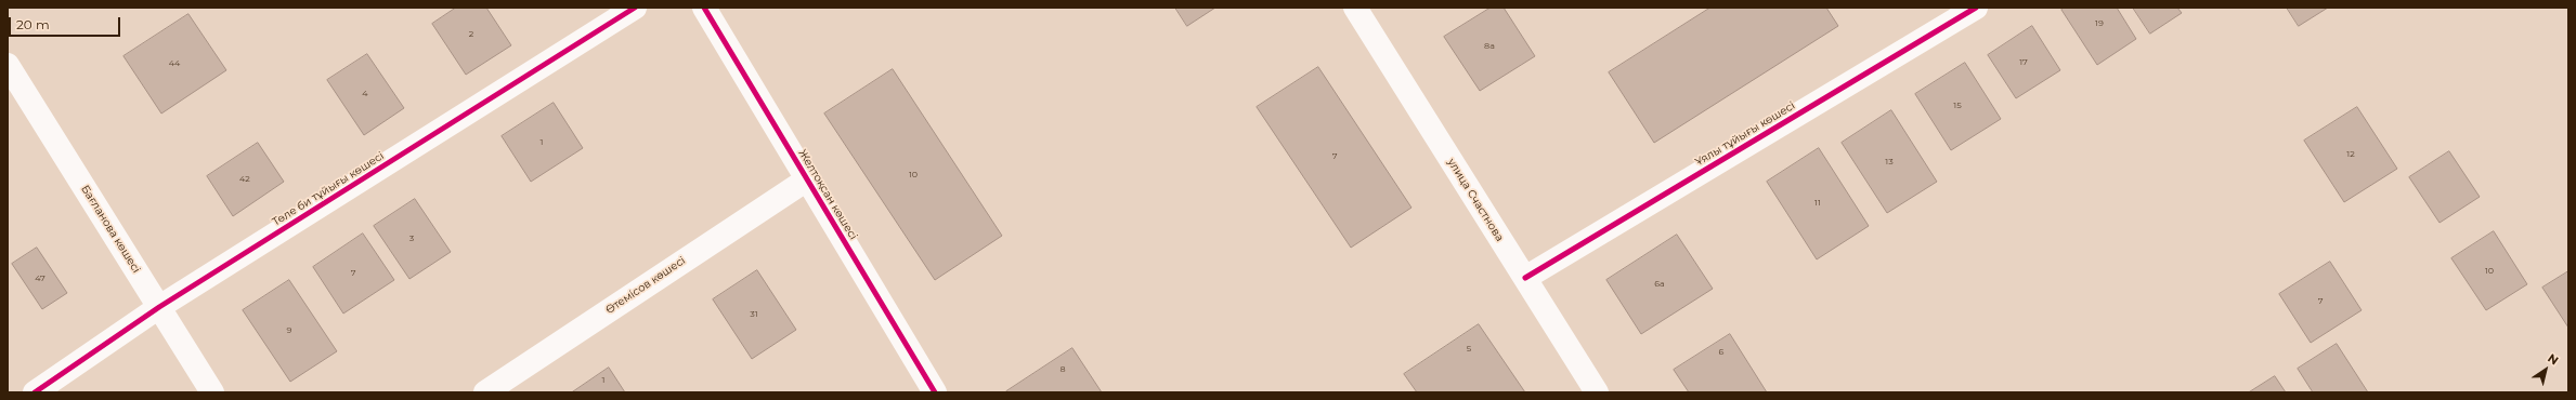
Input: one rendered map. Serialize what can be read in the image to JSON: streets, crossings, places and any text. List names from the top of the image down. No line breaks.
{"streets":{"street":["Ұялы тұйығы көшесі","Төле би тұйығы көшесі","Желтоқсан көшесі","улица Счастнова","Бағланова көшесі","Өтемісов көшесі"]},"crossings":[["Ұялы тұйығы көшесі","улица Счастнова"],["Төле би тұйығы көшесі","Бағланова көшесі"],["Желтоқсан көшесі","Өтемісов көшесі"]],"house_numbers":["19","2","8а","17","44","4","15","1","12","7","13","10","42","11","3","10","7","47","6а","7","31","9","5","6","8","1"],"scale_bar":"20 m","north":"top right"}
